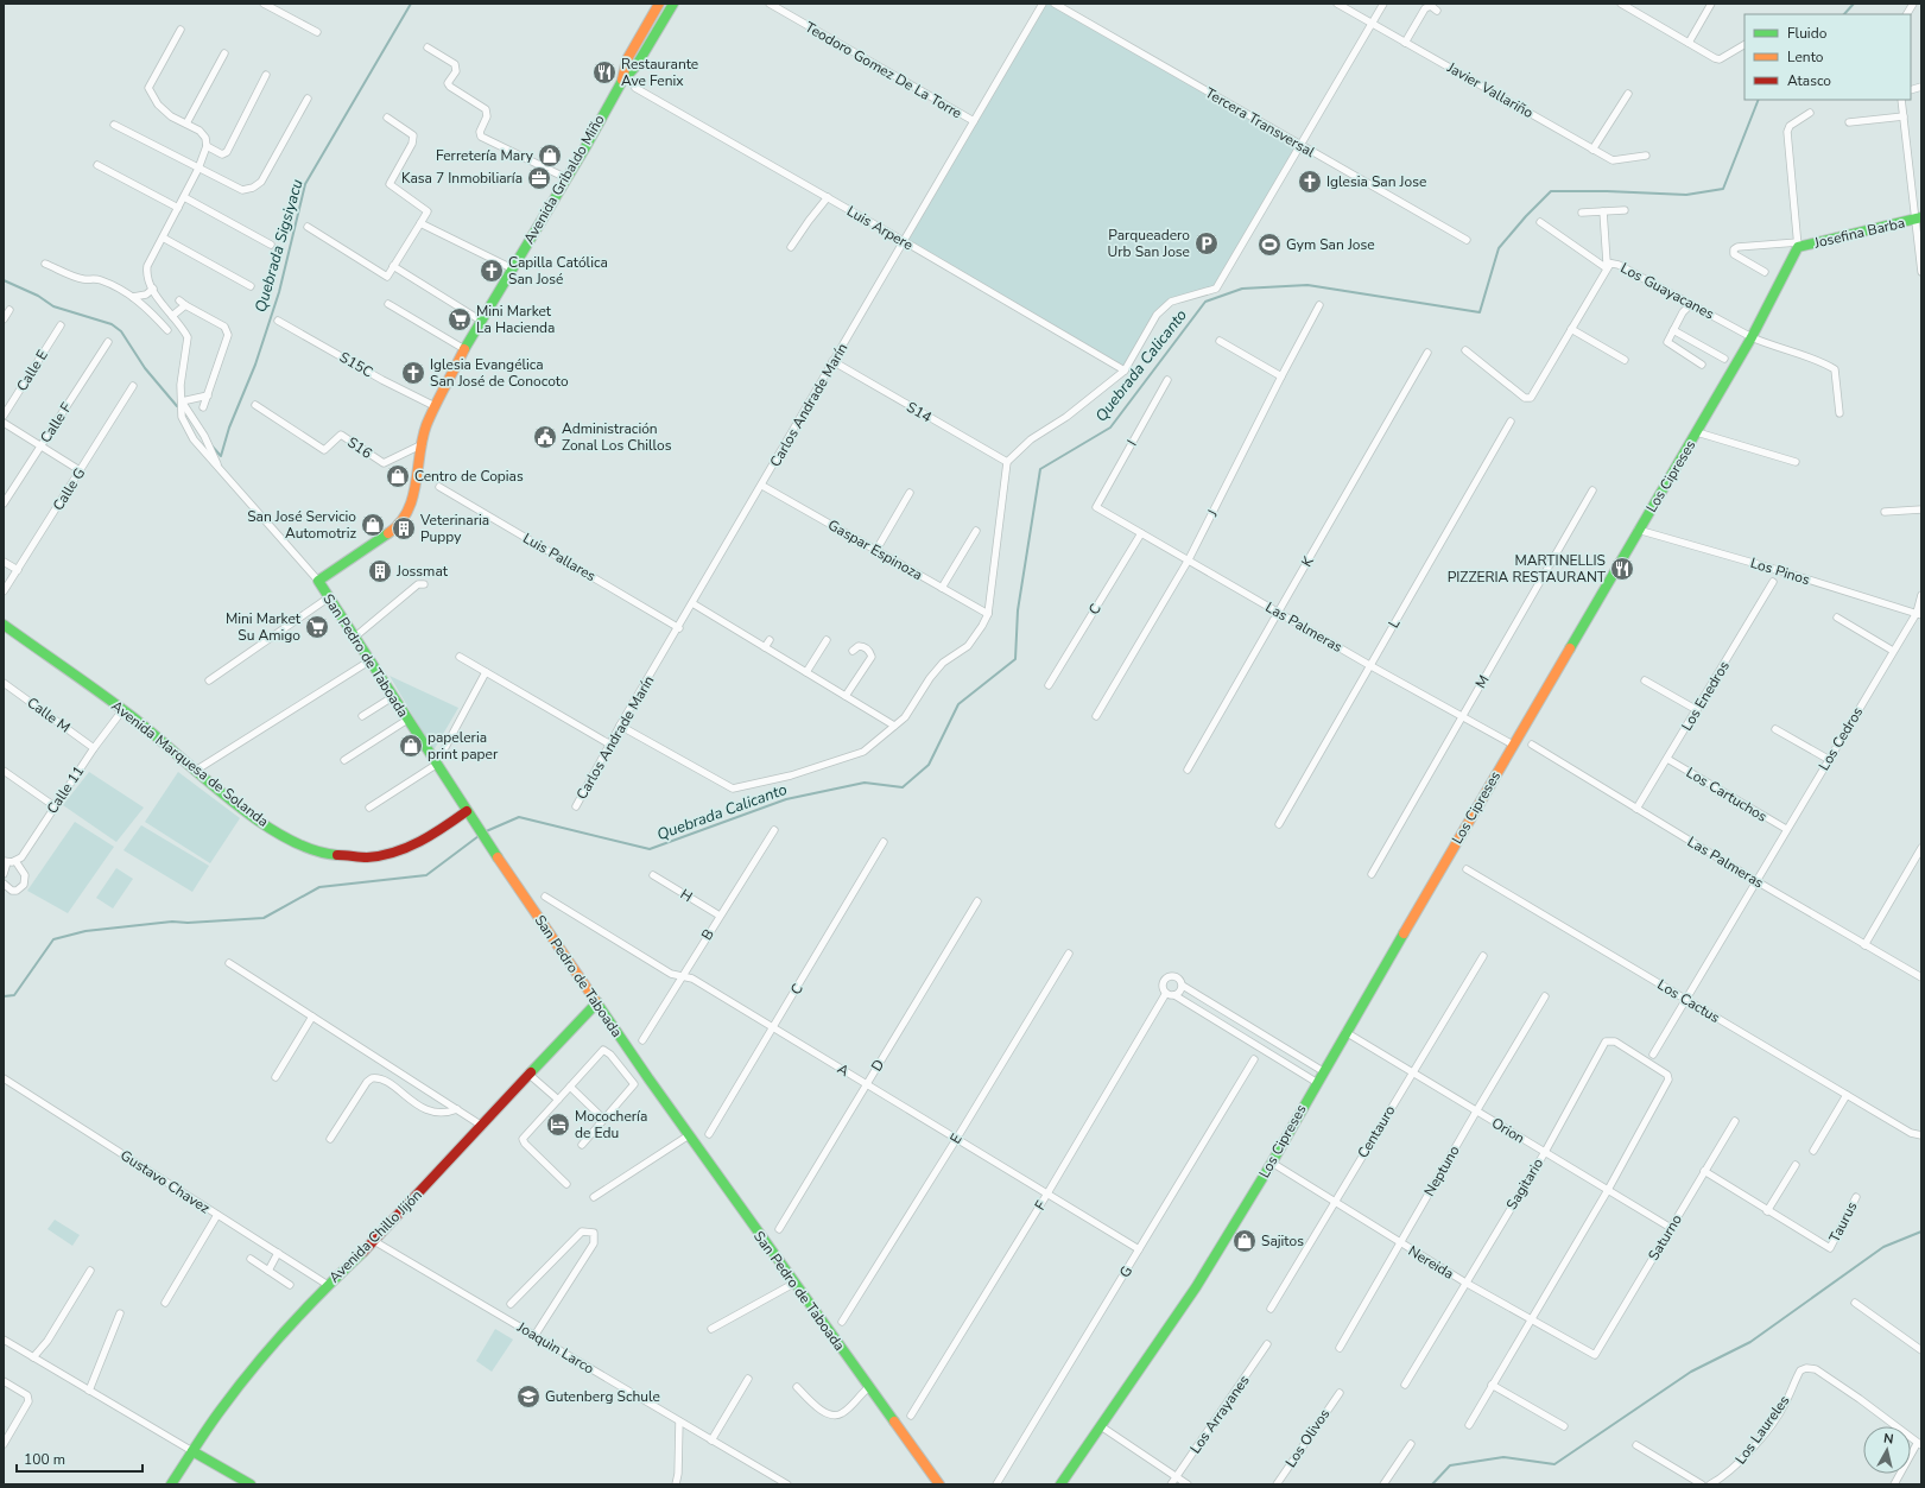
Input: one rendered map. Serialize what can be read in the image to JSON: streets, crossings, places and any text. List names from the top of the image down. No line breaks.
{"streets":{"street":["Teodoro Gomez De La Torre","Javier Vallariño","Tercera Transversal","Avenida Gribaldo Miño","Luis Arpere","Josefina Barba","Los Guayacanes","S15C","Calle E","Carlos Andrade Marín","S14","Calle F","I","S16","Los Cipreses","Calle G","J","Gaspar Espinoza","Luis Pallares","K","Los Pinos","C","L","Las Palmeras","San Pedro de Taboada","M","Los Enedros","Calle M","Los Cedros","Avenida Marquesa de Solanda","Calle 11","Los Cartuchos","H","B","Los Cactus","D","A","Orion","Centauro","E","Neptuno","Gustavo Chavez","Sagitario","F","Taurus","Avenida Chillo Jijón","Saturno","Nereida","G","Joaquìn Larco","Los Arrayanes","Los Laureles","Los Olivos"]},"crossings":[["Teodoro Gomez De La Torre","Carlos Andrade Marín"],["Avenida Gribaldo Miño","S15C"],["Avenida Gribaldo Miño","S16"],["Avenida Gribaldo Miño","San Pedro de Taboada"],["Luis Arpere","Carlos Andrade Marín"],["Josefina Barba","Los Cipreses"],["Los Guayacanes","Los Cipreses"],["Carlos Andrade Marín","S14"],["Carlos Andrade Marín","Gaspar Espinoza"],["Carlos Andrade Marín","Luis Pallares"],["I","Las Palmeras"],["Los Cipreses","Los Pinos"],["Los Cipreses","Las Palmeras"],["Los Cipreses","Orion"],["Los Cipreses","Nereida"],["J","Las Palmeras"],["K","Las Palmeras"],["Los Pinos","Los Cedros"],["C","Las Palmeras"],["C","A"],["L","Las Palmeras"],["Las Palmeras","M"],["Las Palmeras","Los Enedros"],["Las Palmeras","Los Cedros"],["San Pedro de Taboada","Avenida Marquesa de Solanda"],["San Pedro de Taboada","Avenida Chillo Jijón"],["Los Enedros","Los Cartuchos"],["Calle M","Calle 11"],["Los Cedros","Los Cartuchos"],["Avenida Marquesa de Solanda","Calle 11"],["H","B"],["B","A"],["D","A"],["A","E"],["A","F"],["A","G"],["Orion","Centauro"],["Orion","Neptuno"],["Orion","Sagitario"],["Orion","Saturno"],["Centauro","Nereida"],["Neptuno","Nereida"],["Gustavo Chavez","Avenida Chillo Jijón"],["Sagitario","Nereida"],["Avenida Chillo Jijón","Joaquìn Larco"],["Saturno","Nereida"]],"water":["Quebrada Sigsiyacu","Quebrada Calicanto"],"places":{"restaurant":["Restaurante Ave Fenix","MARTINELLIS PIZZERIA RESTAURANT"],"shop":["Ferretería Mary","Centro de Copias","San José Servicio Automotriz","papeleria print paper","Sajitos"],"office":["Kasa 7 Inmobiliaría"],"church":["Iglesia San Jose","Capilla Católica San José","Iglesia Evangélica San José de Conocoto"],"parking":["Parqueadero Urb San Jose"],"sports":["Gym San Jose"],"supermarket":["Mini Market La Hacienda","Mini Market Su Amigo"],"public building":["Administración Zonal Los Chillos"],"building":["Veterinaria Puppy","Jossmat"],"hotel":["Mocochería de Edu"],"school or university":["Gutenberg Schule"]},"legend":["Fluido","Lento","Atasco"],"scale_bar":"100 m","north":"top"}
